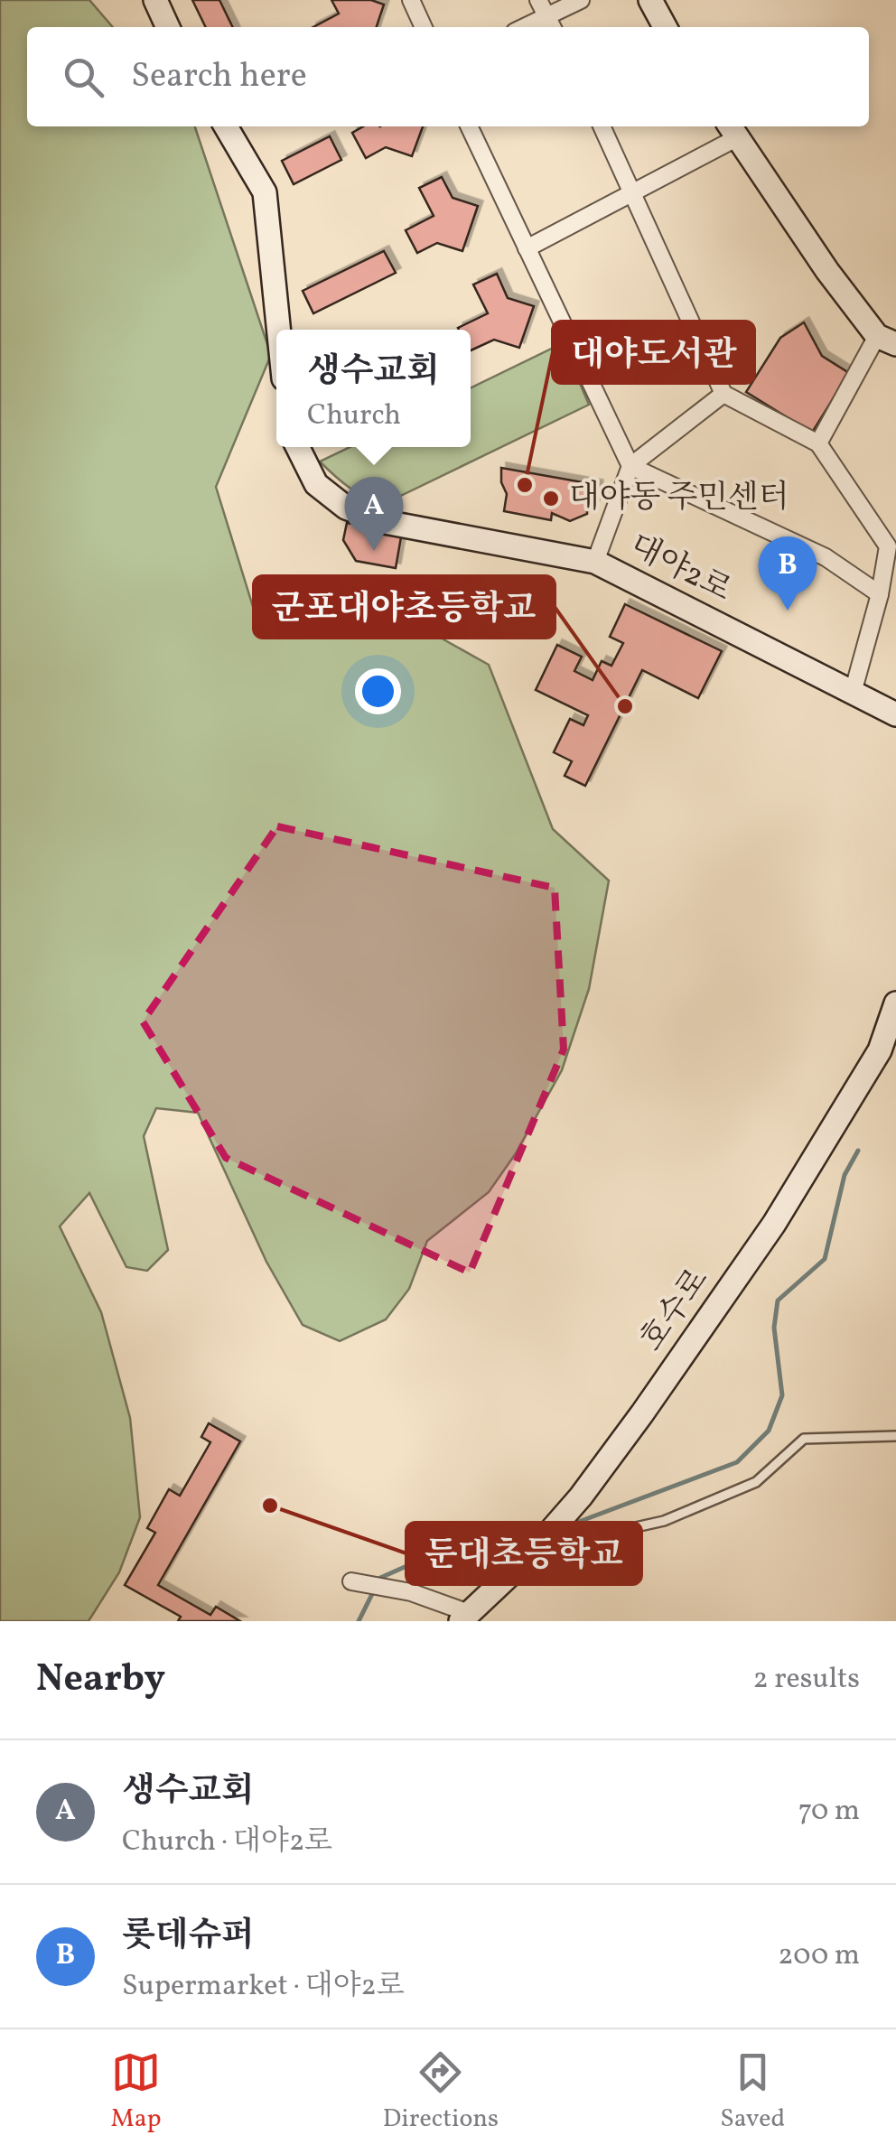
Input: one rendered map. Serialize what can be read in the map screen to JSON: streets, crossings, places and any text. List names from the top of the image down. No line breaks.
{"streets":{"street":["대야2로","호수로"]},"places":["대야도서관","대야동 주민센터","군포대야초등학교","둔대초등학교"],"page":{"search":"Search here","popup":["생수교회","Church"],"pins":["A","B"],"heading":["Nearby","2 results"],"list":[{"mark":"A","name":"생수교회","note":"Church · 대야2로","value":"70 m"},{"mark":"B","name":"롯데슈퍼","note":"Supermarket · 대야2로","value":"200 m"}],"nav":["Map","Directions","Saved"]}}
